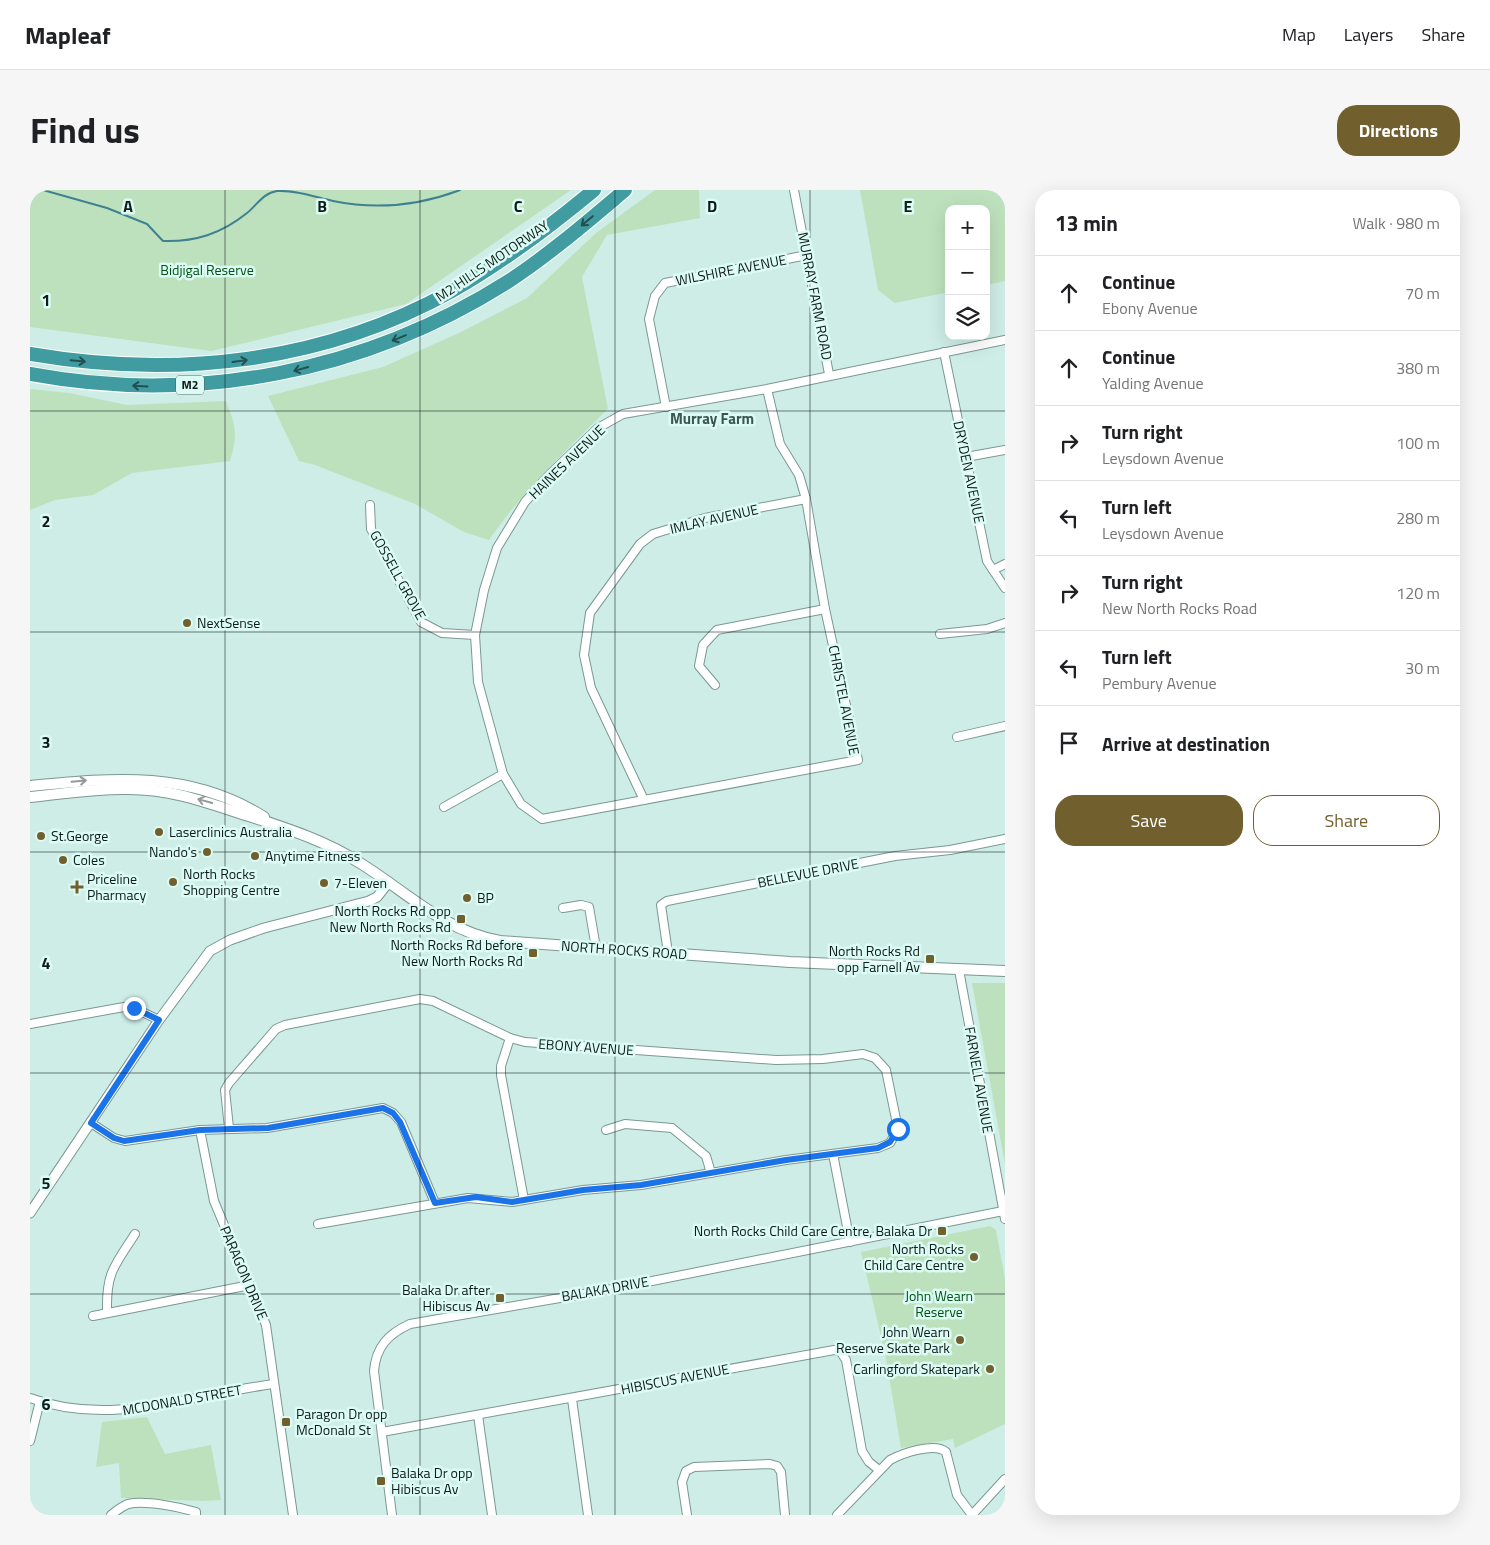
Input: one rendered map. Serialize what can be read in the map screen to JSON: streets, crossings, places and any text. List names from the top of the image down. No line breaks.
{"streets":{"highway":["M2 HILLS MOTORWAY","M2"],"main road":["NORTH ROCKS ROAD"],"street":["WILSHIRE AVENUE","MURRAY FARM ROAD","HAINES AVENUE","DRYDEN AVENUE","IMLAY AVENUE","GOSSELL GROVE","CHRISTEL AVENUE","BELLEVUE DRIVE","EBONY AVENUE","FARNELL AVENUE","PARAGON DRIVE","BALAKA DRIVE","HIBISCUS AVENUE","MCDONALD STREET"]},"crossings":[["WILSHIRE AVENUE","MURRAY FARM ROAD"],["WILSHIRE AVENUE","HAINES AVENUE"],["MURRAY FARM ROAD","HAINES AVENUE"],["MURRAY FARM ROAD","DRYDEN AVENUE"],["HAINES AVENUE","GOSSELL GROVE"],["HAINES AVENUE","CHRISTEL AVENUE"],["IMLAY AVENUE","CHRISTEL AVENUE"],["BELLEVUE DRIVE","NORTH ROCKS ROAD"],["NORTH ROCKS ROAD","FARNELL AVENUE"],["FARNELL AVENUE","BALAKA DRIVE"],["PARAGON DRIVE","MCDONALD STREET"],["BALAKA DRIVE","HIBISCUS AVENUE"]],"districts":["Murray Farm"],"parks":["Bidjigal Reserve","John Wearn Reserve"],"places":{"other":["NextSense","Laserclinics Australia","St.George","Nando's","Anytime Fitness","Coles","North Rocks Shopping Centre","7-Eleven","BP","North Rocks Child Care Centre","John Wearn Reserve Skate Park","Carlingford Skatepark"],"health":["Priceline Pharmacy"],"transit":["North Rocks Rd opp New North Rocks Rd","North Rocks Rd before New North Rocks Rd","North Rocks Rd opp Farnell Av","North Rocks Child Care Centre, Balaka Dr","Balaka Dr after Hibiscus Av","Paragon Dr opp McDonald St","Balaka Dr opp Hibiscus Av"]},"page":{"header":"Mapleaf","nav":["Map","Layers","Share"],"title":"Find us","buttons":["Directions",["Save","Share"]],"heading":["13 min","Walk · 980 m"],"map_buttons":["+","−"],"list":[["Continue","Ebony Avenue","70 m"],["Continue","Yalding Avenue","380 m"],["Turn right","Leysdown Avenue","100 m"],["Turn left","Leysdown Avenue","280 m"],["Turn right","New North Rocks Road","120 m"],["Turn left","Pembury Avenue","30 m"],"Arrive at destination"]},"grid":{"columns":["A","B","C","D","E"],"rows":["1","2","3","4","5","6"]}}
